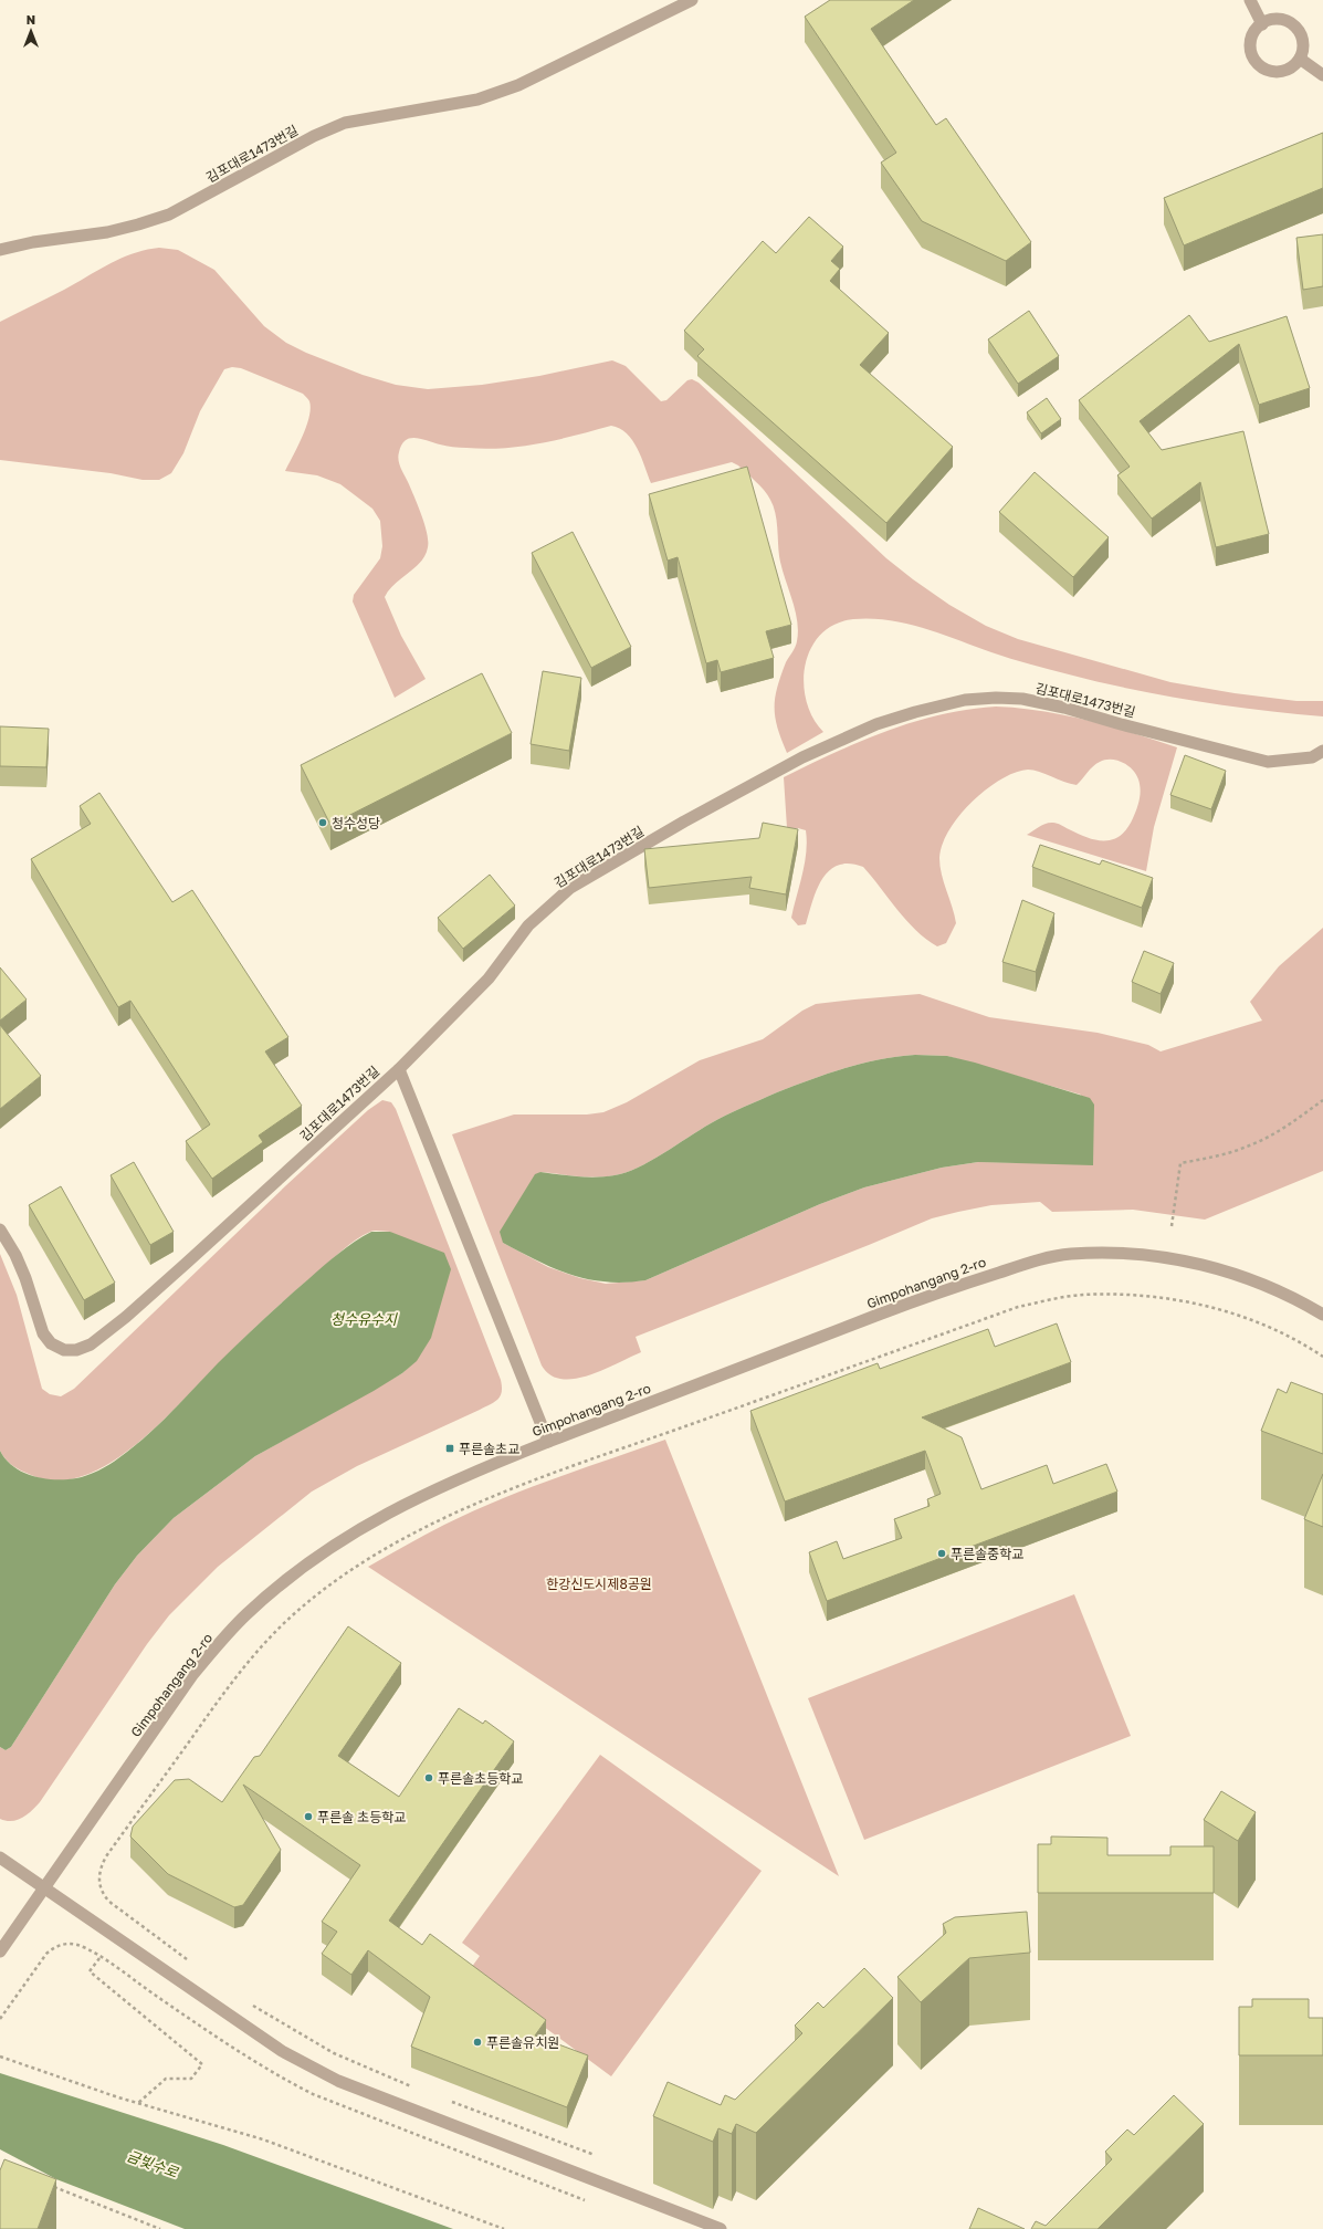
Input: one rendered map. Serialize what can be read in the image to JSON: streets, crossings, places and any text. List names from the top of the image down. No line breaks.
{"streets":{"street":["김포대로1473번길","Gimpohangang 2-ro"]},"water":["청수유수지","금빛수로"],"parks":["한강신도시제8공원"],"places":{"other":["청수성당","푸른솔중학교","푸른솔초등학교","푸른솔 초등학교","푸른솔유치원"],"transit":["푸른솔초교"]},"north":"top"}
